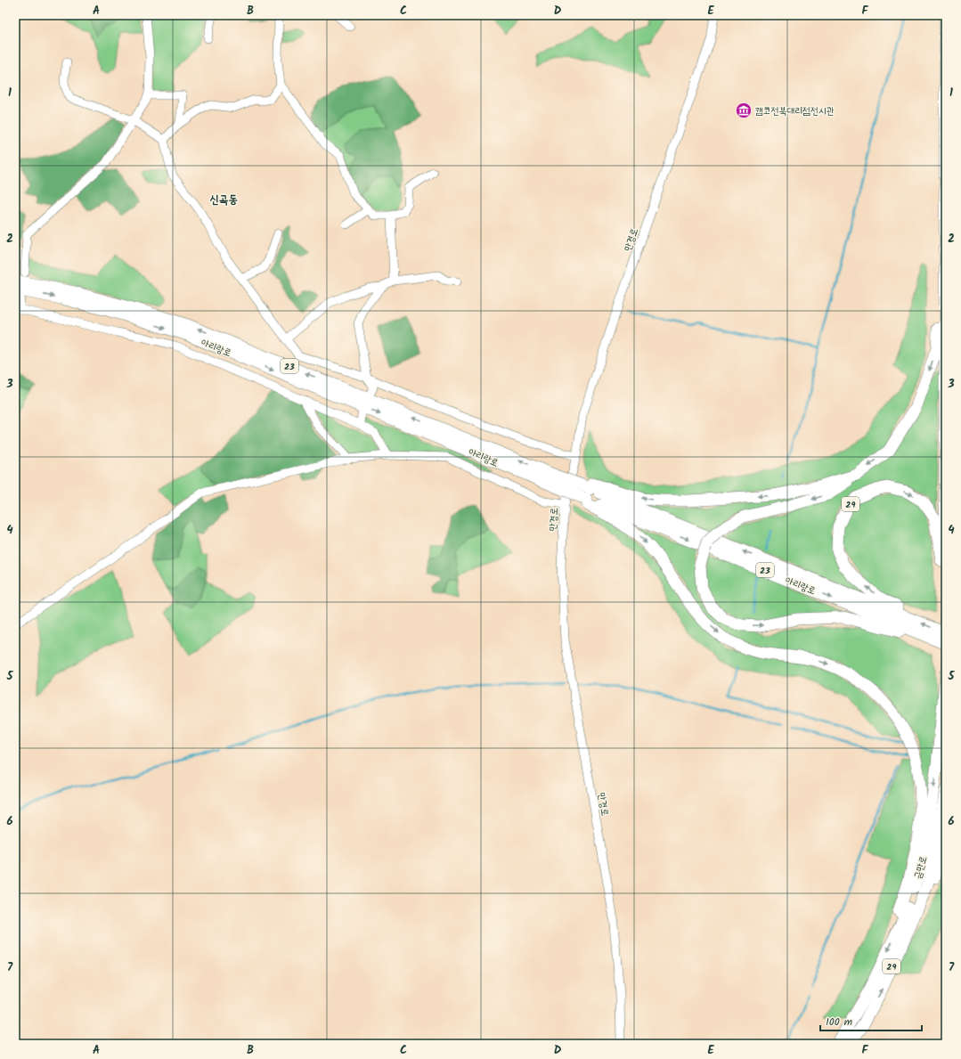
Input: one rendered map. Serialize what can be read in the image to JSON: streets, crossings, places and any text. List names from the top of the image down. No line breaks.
{"streets":{"highway":["아리랑로","23","29","금만로"],"street":["만경로"]},"crossings":[["아리랑로","29"],["29","금만로"]],"districts":["신곡동"],"places":{"museum":["캠코전북대리점전시관"]},"scale_bar":"100 m","grid":{"columns":["A","B","C","D","E","F"],"rows":["1","2","3","4","5","6","7"]}}
